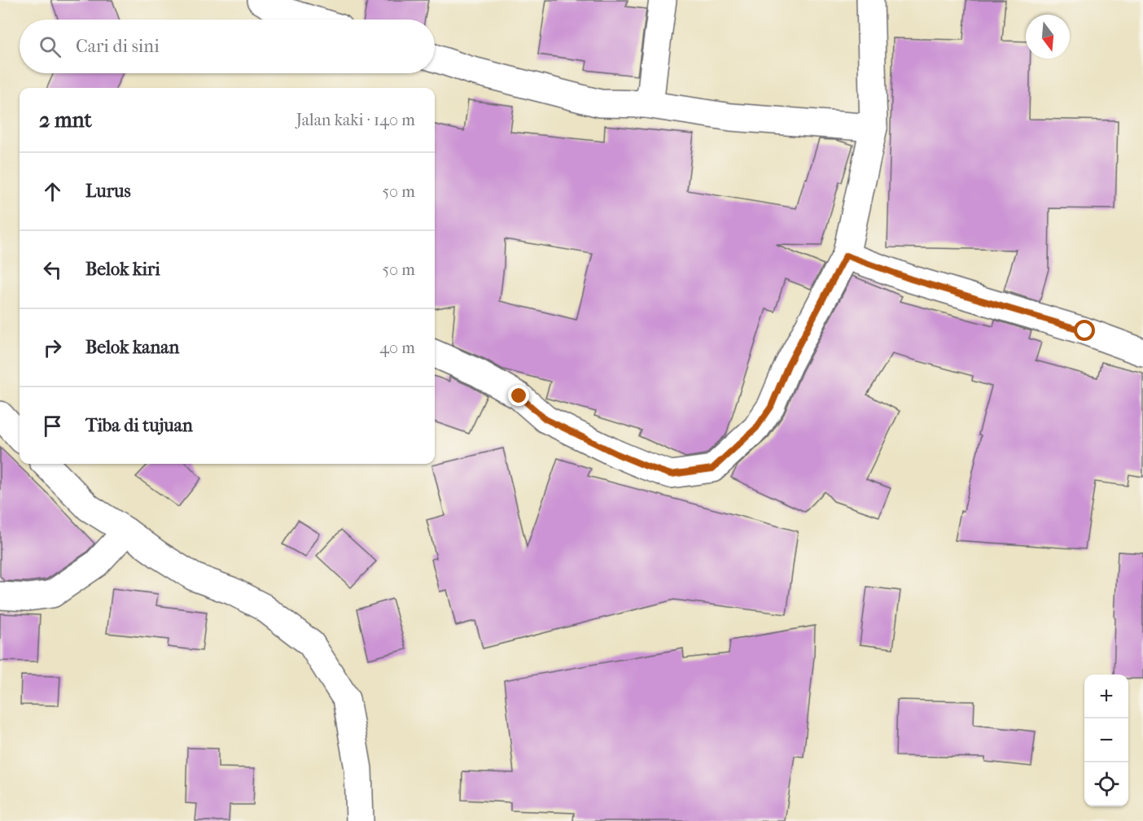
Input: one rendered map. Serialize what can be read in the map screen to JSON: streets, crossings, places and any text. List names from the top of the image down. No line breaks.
{"north":"bottom","page":{"search":"Cari di sini","heading":["2 mnt","Jalan kaki · 140 m"],"list":[["Lurus","50 m"],["Belok kiri","50 m"],["Belok kanan","40 m"],"Tiba di tujuan"],"map_buttons":["+","−"]}}
